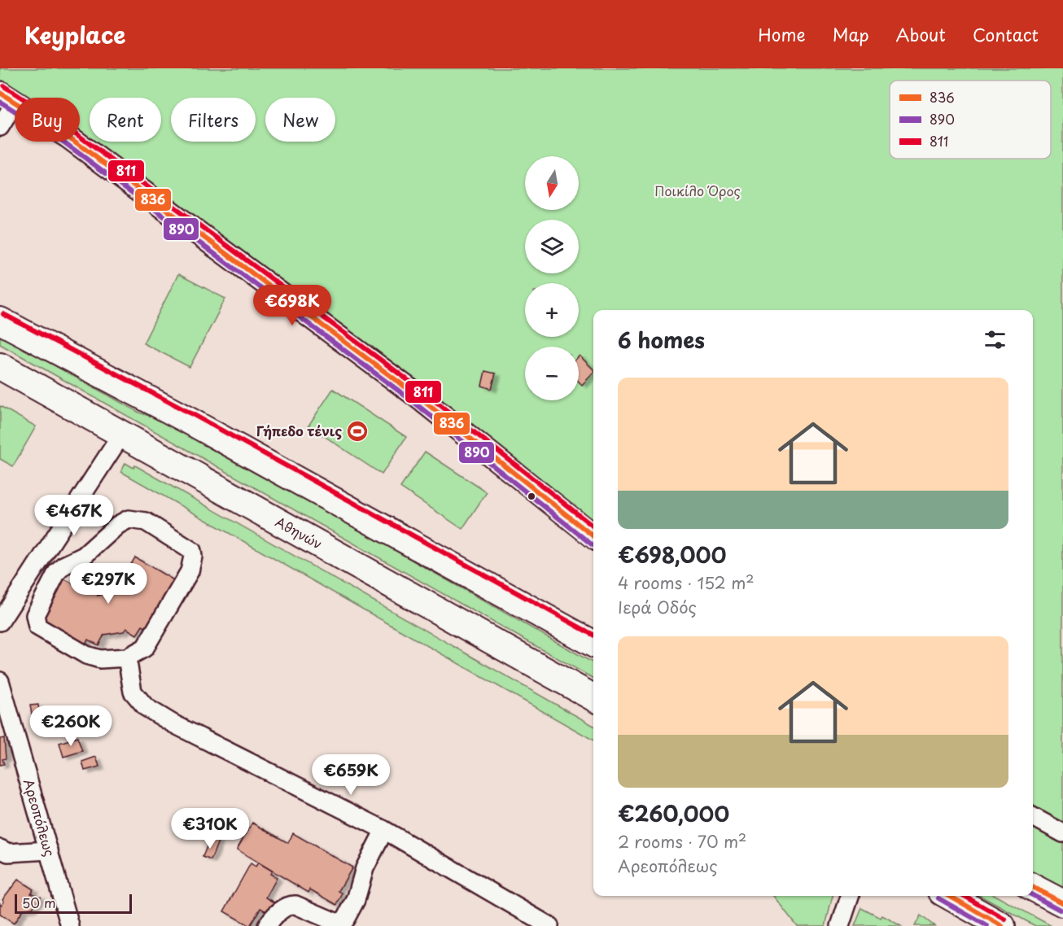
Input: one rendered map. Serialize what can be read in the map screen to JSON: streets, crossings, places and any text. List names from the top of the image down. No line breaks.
{"streets":{"highway":["Αθηνών"],"street":["Αρεοπόλεως"]},"parks":["Ποικίλο Όρος"],"places":{"sports":["Γήπεδο τένις"]},"lines":["transit line 811","transit line 836","transit line 890"],"legend":["836","890","811"],"scale_bar":"50 m","north":"bottom","page":{"header":"Keyplace","nav":["Home","Map","About","Contact"],"chip":["Buy","Rent","Filters","New"],"map_buttons":["+","−"],"price":["€698K","€467K","€297K","€260K","€659K","€310K"],"heading":"6 homes","list":[{"name":"€698,000","note":"4 rooms · 152 m² · Ιερά Οδός"},{"name":"€260,000","note":"2 rooms · 70 m² · Αρεοπόλεως"}],"scale":"50 m"}}
